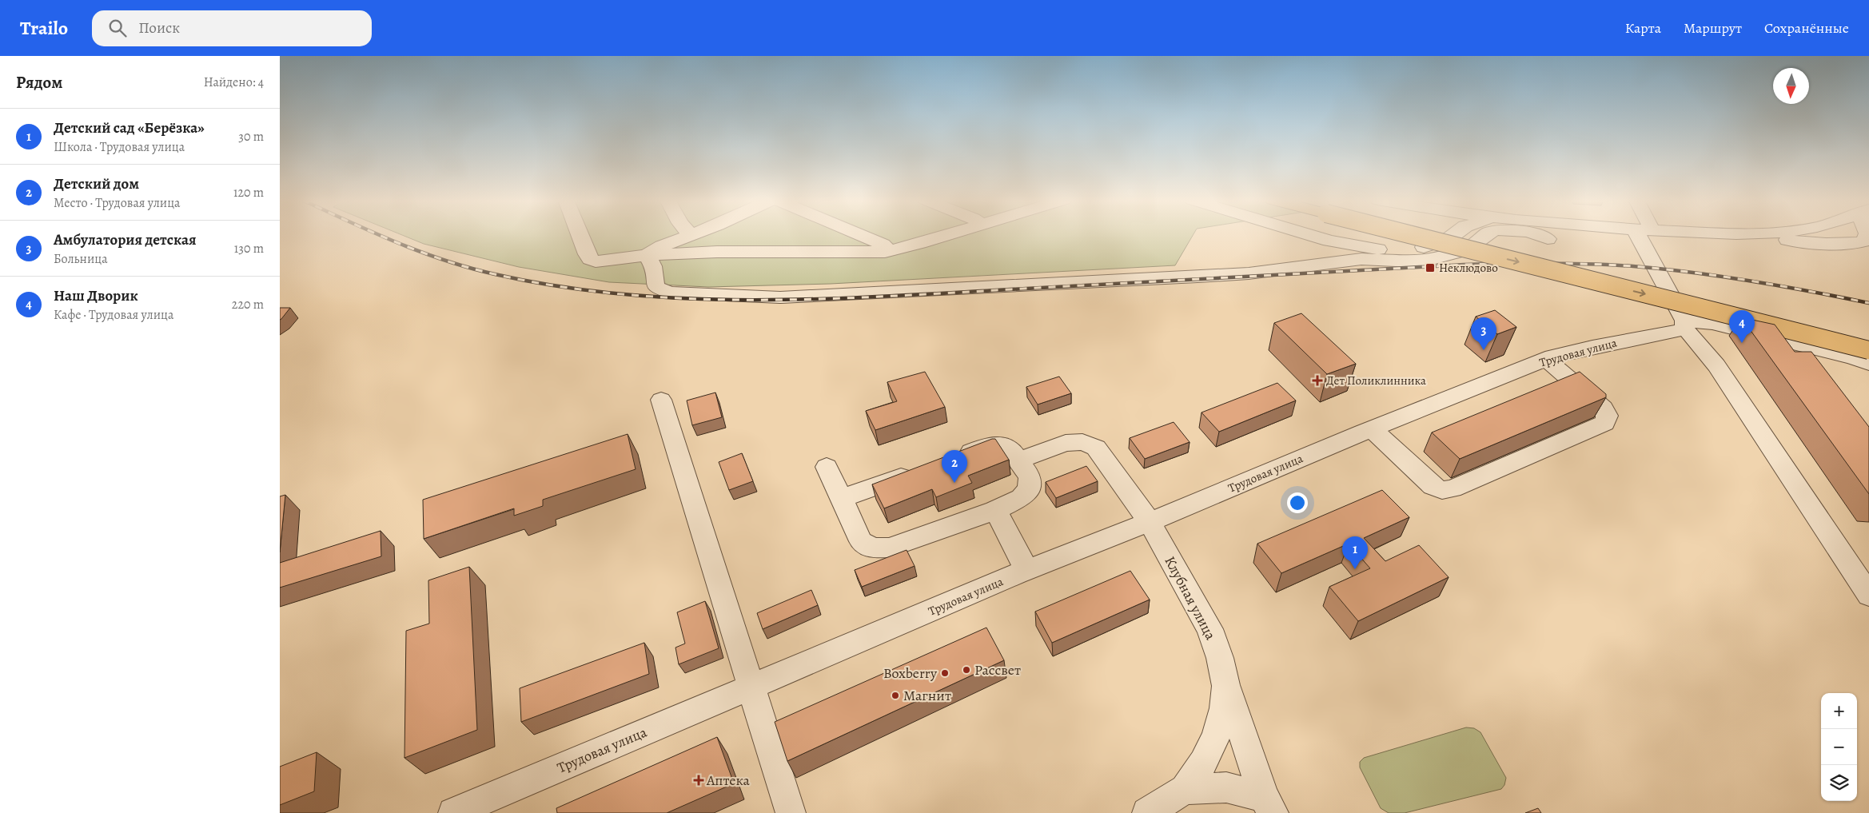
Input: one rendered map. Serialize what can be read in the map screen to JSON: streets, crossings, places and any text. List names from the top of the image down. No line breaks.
{"streets":{"street":["Трудовая улица","Клубная улица"]},"crossings":[["Трудовая улица","Клубная улица"]],"places":{"transit":["Неклюдово"],"health":["Дет Поликлинника","Аптека"],"other":["Рассвет","Boxberry","Магнит"]},"north":"bottom","page":{"header":"Trailo","search":"Поиск","nav":["Карта","Маршрут","Сохранённые"],"heading":["Рядом","Найдено: 4"],"list":[{"mark":"1","name":"Детский сад «Берёзка»","note":"Школа · Трудовая улица","value":"30 m"},{"mark":"2","name":"Детский дом","note":"Место · Трудовая улица","value":"120 m"},{"mark":"3","name":"Амбулатория детская","note":"Больница","value":"130 m"},{"mark":"4","name":"Наш Дворик","note":"Кафе · Трудовая улица","value":"220 m"}],"pins":["4","3","2","1"],"map_buttons":["+","−"]}}
